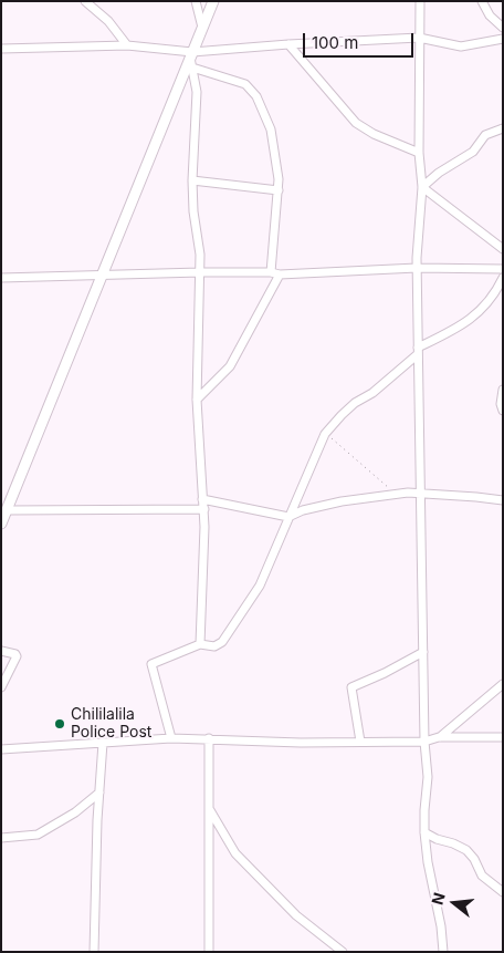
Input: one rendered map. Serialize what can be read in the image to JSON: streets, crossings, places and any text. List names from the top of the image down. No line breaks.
{"places":["Chililalila Police Post"],"scale_bar":"100 m","north":"left"}
